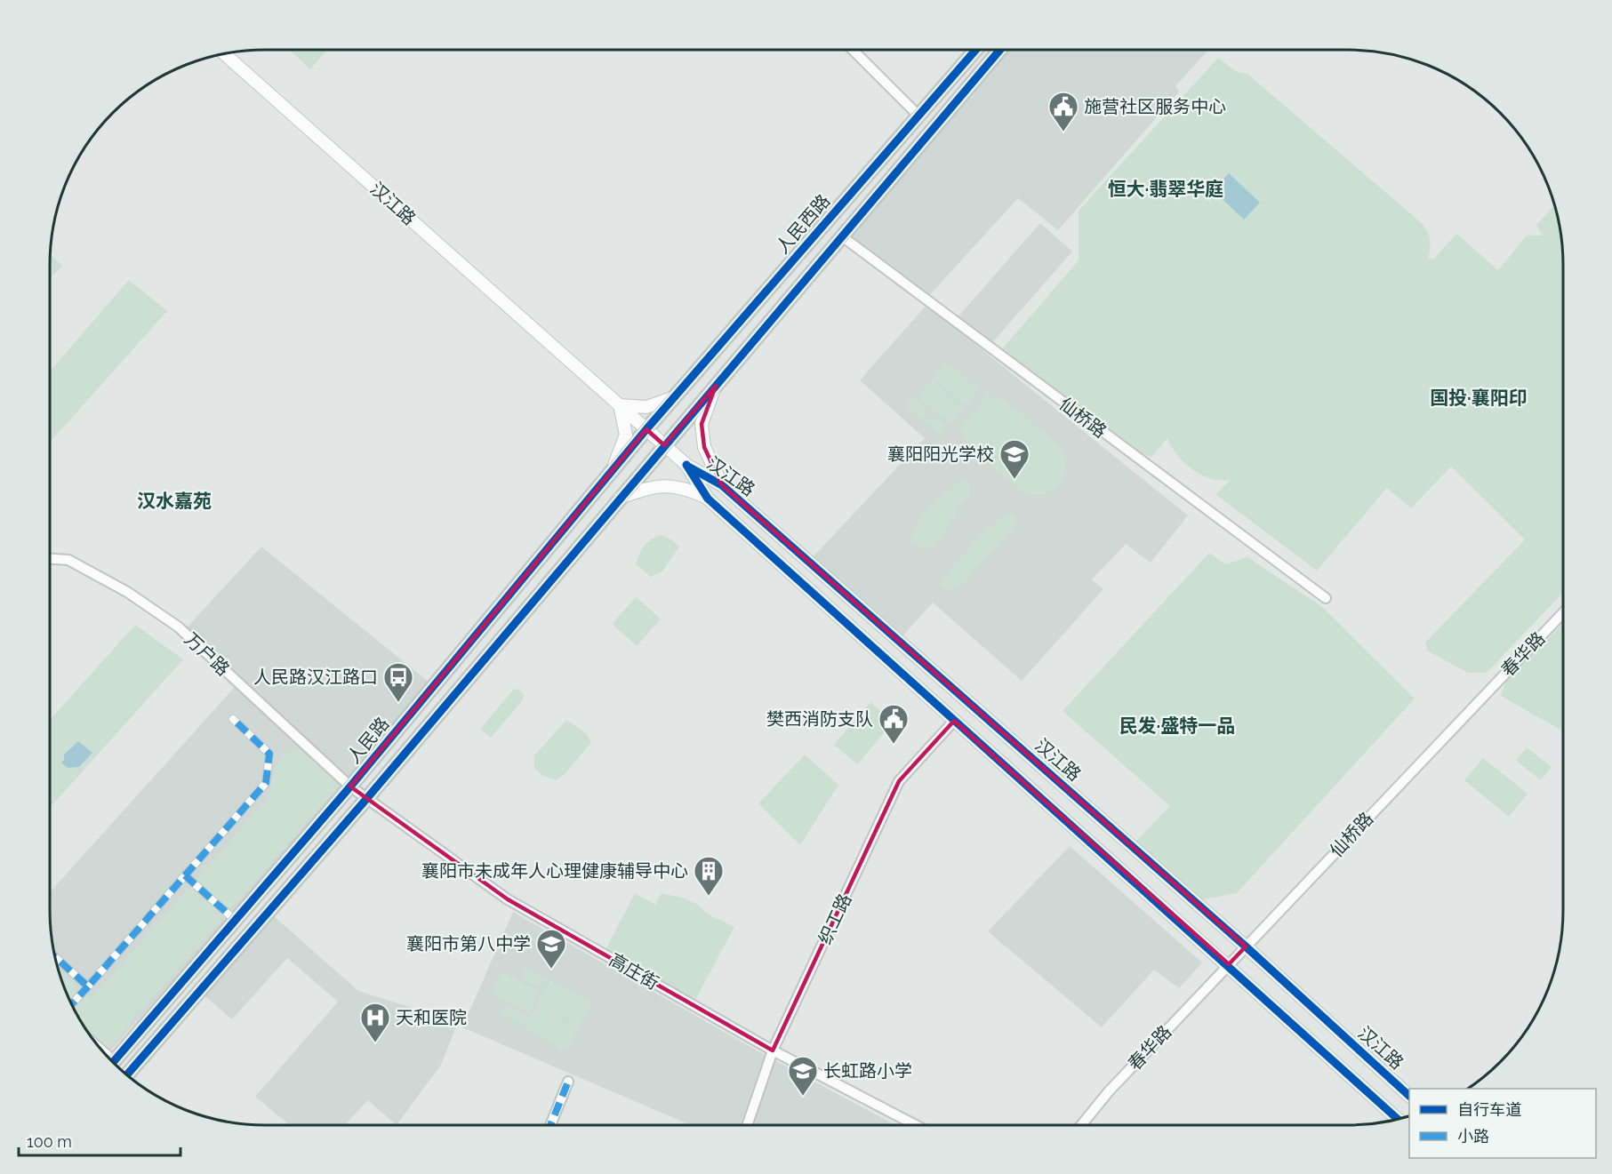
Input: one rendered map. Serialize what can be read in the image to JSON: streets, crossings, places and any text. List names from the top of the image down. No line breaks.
{"streets":{"main road":["汉江路","人民西路","人民路"],"street":["仙桥路","万户路","春华路","织工路","高庄街"]},"crossings":[["汉江路","人民西路"],["汉江路","仙桥路"],["汉江路","春华路"],["汉江路","人民路"],["汉江路","织工路"],["人民西路","人民路"],["仙桥路","春华路"],["万户路","人民路"],["万户路","高庄街"],["人民路","高庄街"],["织工路","高庄街"]],"districts":["恒大·翡翠华庭","国投·襄阳印","汉水嘉苑","民发·盛特一品"],"places":{"public building":["施营社区服务中心","樊西消防支队"],"school or university":["襄阳阳光学校","襄阳市第八中学","长虹路小学"],"bus stop":["人民路汉江路口"],"building":["襄阳市未成年人心理健康辅导中心"],"hospital":["天和医院"]},"legend":["自行车道","小路"],"scale_bar":"100 m"}
